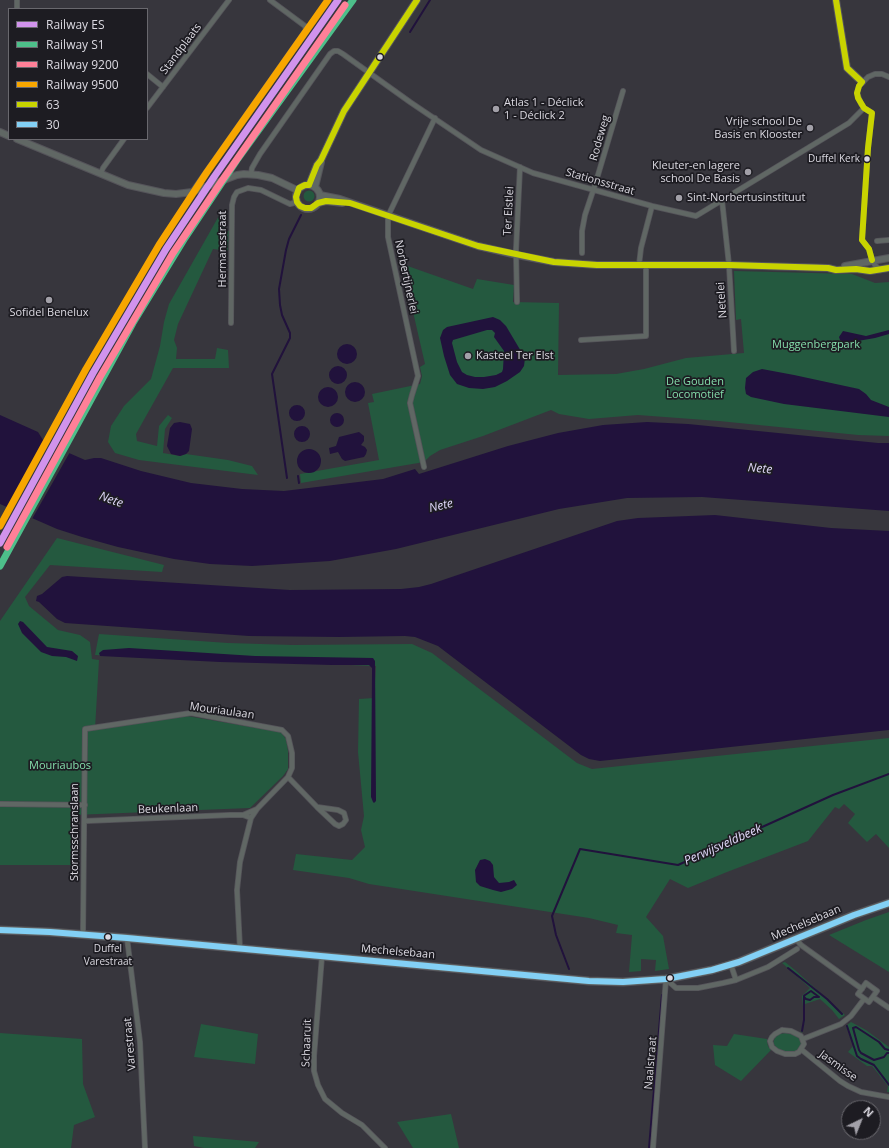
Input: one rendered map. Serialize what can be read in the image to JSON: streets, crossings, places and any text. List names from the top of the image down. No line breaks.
{"streets":{"main road":["Mechelsebaan"],"street":["Standplaats","Rodeweg","Stationsstraat","Ter Elstlei","Hermansstraat","Norbertijnerlei","Netelei","Mouriaulaan","Beukenlaan","Stormsschranslaan","Schaaruit","Varestraat","Naalstraat","Jasmisse"]},"crossings":[["Rodeweg","Stationsstraat"],["Stationsstraat","Ter Elstlei"],["Stationsstraat","Norbertijnerlei"],["Stationsstraat","Netelei"],["Mouriaulaan","Stormsschranslaan"],["Beukenlaan","Stormsschranslaan"],["Stormsschranslaan","Mechelsebaan"],["Mechelsebaan","Schaaruit"],["Mechelsebaan","Varestraat"],["Mechelsebaan","Naalstraat"]],"water":["Nete","Perwijsveldbeek"],"parks":["Muggenbergpark","De Gouden Locomotief","Mouriaubos"],"places":["Atlas 1 - Déclick 1 - Déclick 2","Vrije school De Basis en Klooster","Duffel Kerk","Kleuter-en lagere school De Basis","Sint-Norbertusinstituut","Sofidel Benelux","Kasteel Ter Elst","Duffel Varestraat"],"lines":["rail line ES","rail line S1","rail line 9500","transit line 63","rail line 9200","transit line 30"],"legend":["Railway ES","Railway S1","Railway 9200","Railway 9500","63","30"],"north":"top right"}
